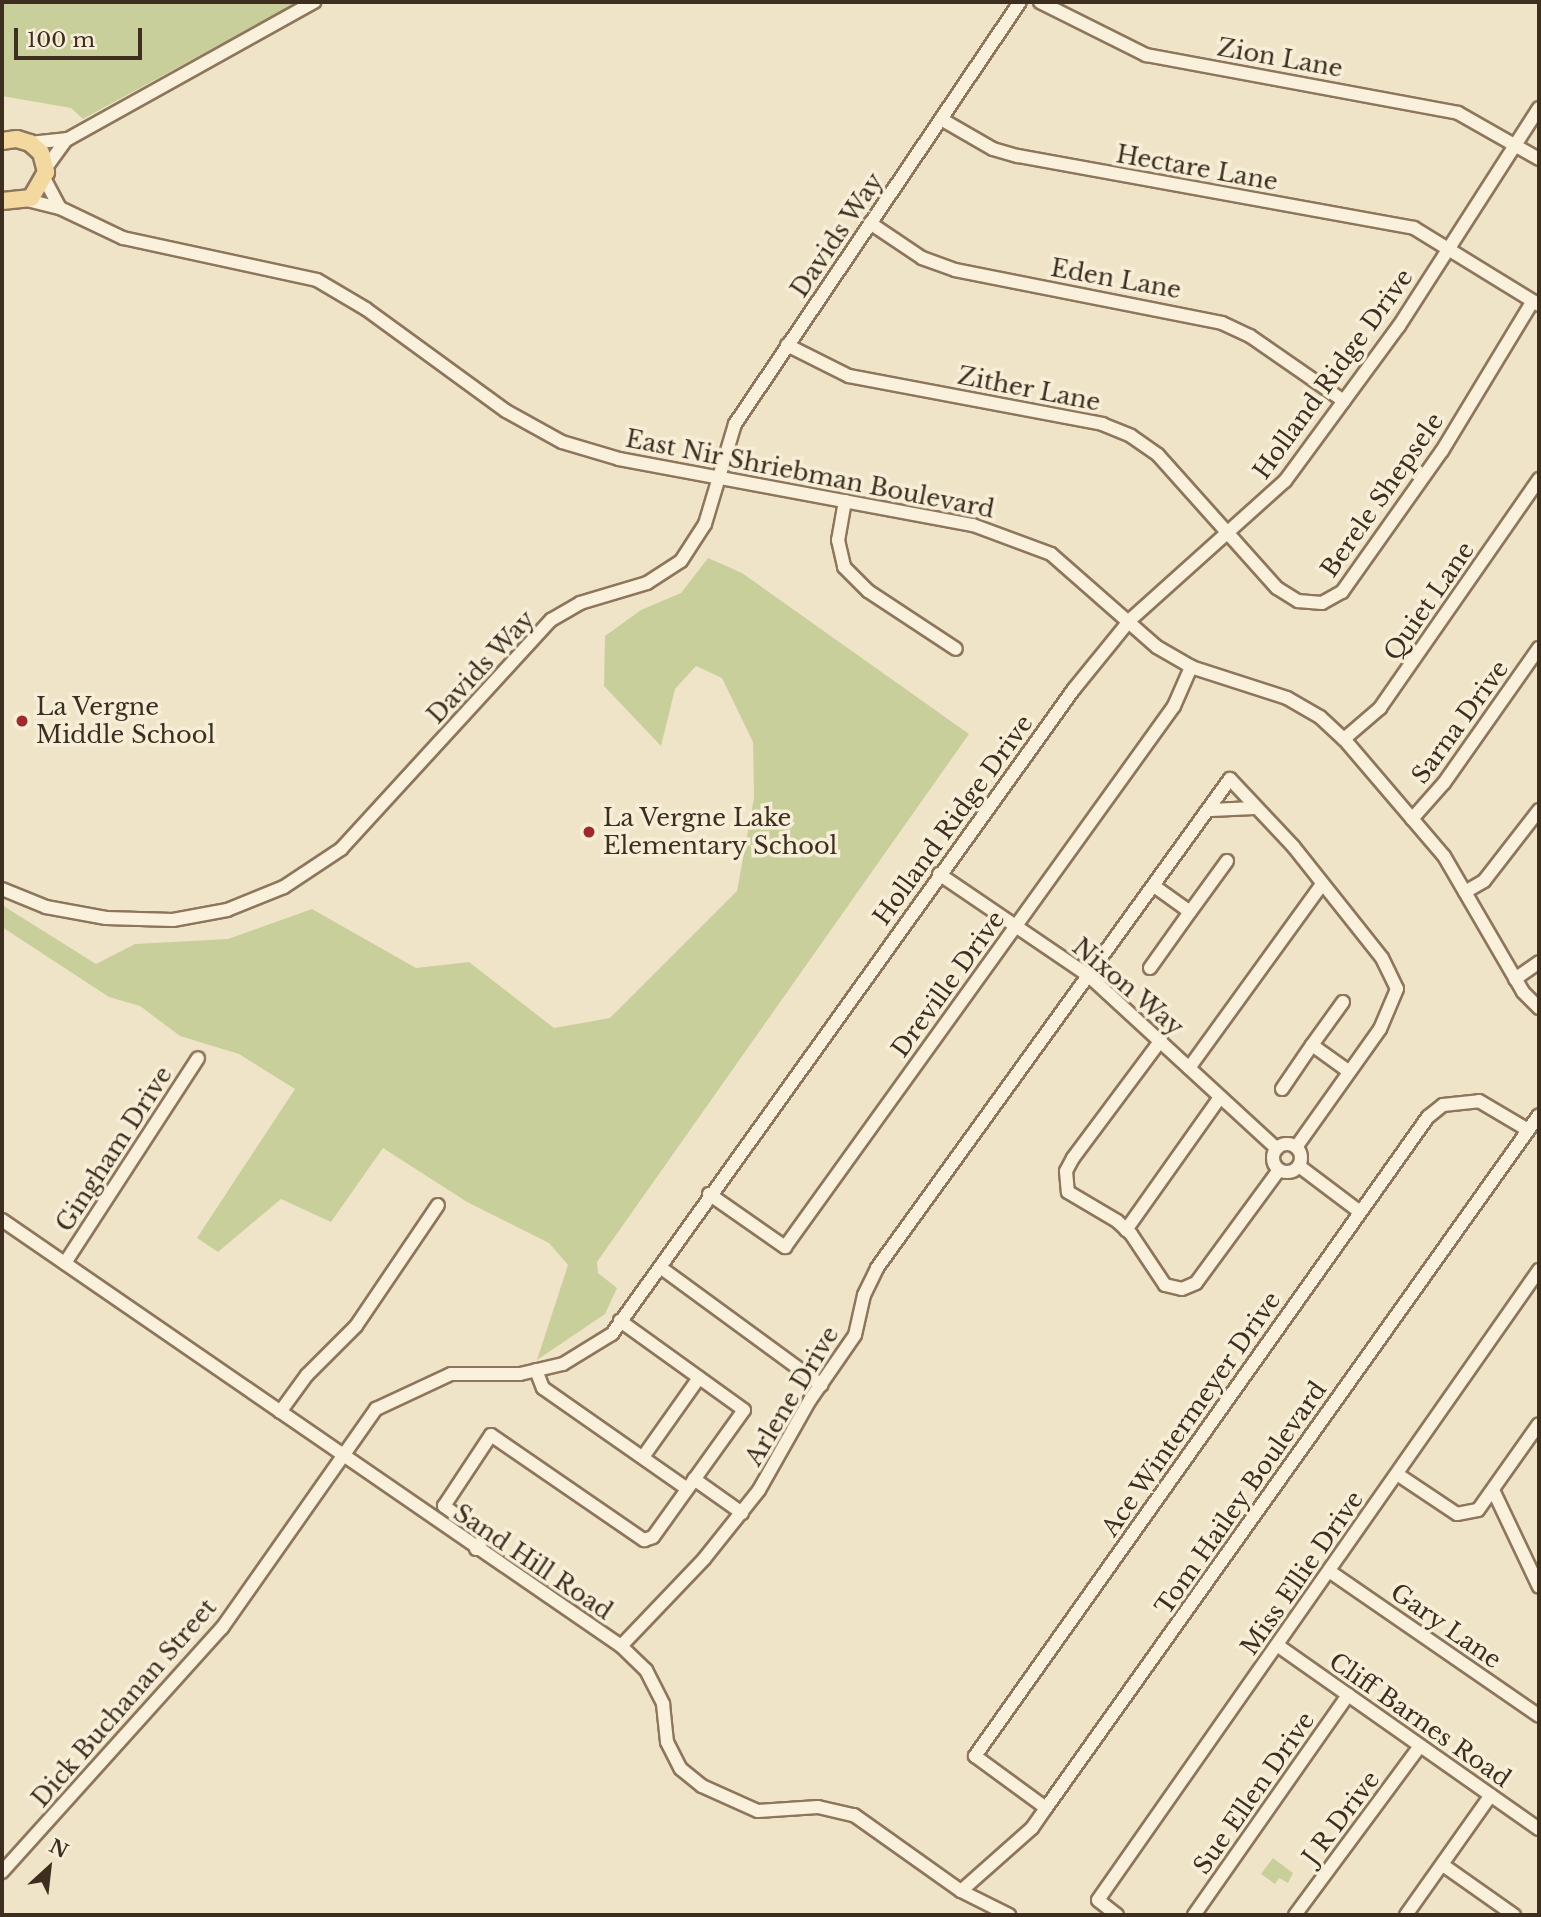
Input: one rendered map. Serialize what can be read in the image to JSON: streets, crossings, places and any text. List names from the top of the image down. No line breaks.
{"streets":{"street":["Zion Lane","Hectare Lane","Davids Way","Eden Lane","Holland Ridge Drive","Zither Lane","East Nir Shriebman Boulevard","Berele Shepsele","Quiet Lane","Sarna Drive","Dreville Drive","Nixon Way","Gingham Drive","Arlene Drive","Ace Wintermeyer Drive","Tom Hailey Boulevard","Sand Hill Road","Miss Ellie Drive","Gary Lane","Dick Buchanan Street","Cliff Barnes Road","Sue Ellen Drive","J R Drive"]},"crossings":[["Zion Lane","Holland Ridge Drive"],["Hectare Lane","Davids Way"],["Hectare Lane","Holland Ridge Drive"],["Hectare Lane","Berele Shepsele"],["Davids Way","Eden Lane"],["Davids Way","Zither Lane"],["Davids Way","East Nir Shriebman Boulevard"],["Eden Lane","Holland Ridge Drive"],["Holland Ridge Drive","Zither Lane"],["Holland Ridge Drive","East Nir Shriebman Boulevard"],["Holland Ridge Drive","Berele Shepsele"],["Holland Ridge Drive","Dreville Drive"],["Holland Ridge Drive","Nixon Way"],["Holland Ridge Drive","Sand Hill Road"],["Holland Ridge Drive","Dick Buchanan Street"],["Zither Lane","Berele Shepsele"],["East Nir Shriebman Boulevard","Quiet Lane"],["East Nir Shriebman Boulevard","Sarna Drive"],["East Nir Shriebman Boulevard","Dreville Drive"],["Dreville Drive","Nixon Way"],["Nixon Way","Arlene Drive"],["Gingham Drive","Sand Hill Road"],["Arlene Drive","Sand Hill Road"],["Ace Wintermeyer Drive","Tom Hailey Boulevard"],["Tom Hailey Boulevard","Sand Hill Road"],["Sand Hill Road","Dick Buchanan Street"],["Miss Ellie Drive","Gary Lane"],["Miss Ellie Drive","Cliff Barnes Road"],["Cliff Barnes Road","Sue Ellen Drive"],["Cliff Barnes Road","J R Drive"]],"places":["La Vergne Middle School","La Vergne Lake Elementary School"],"scale_bar":"100 m","north":"top right"}
